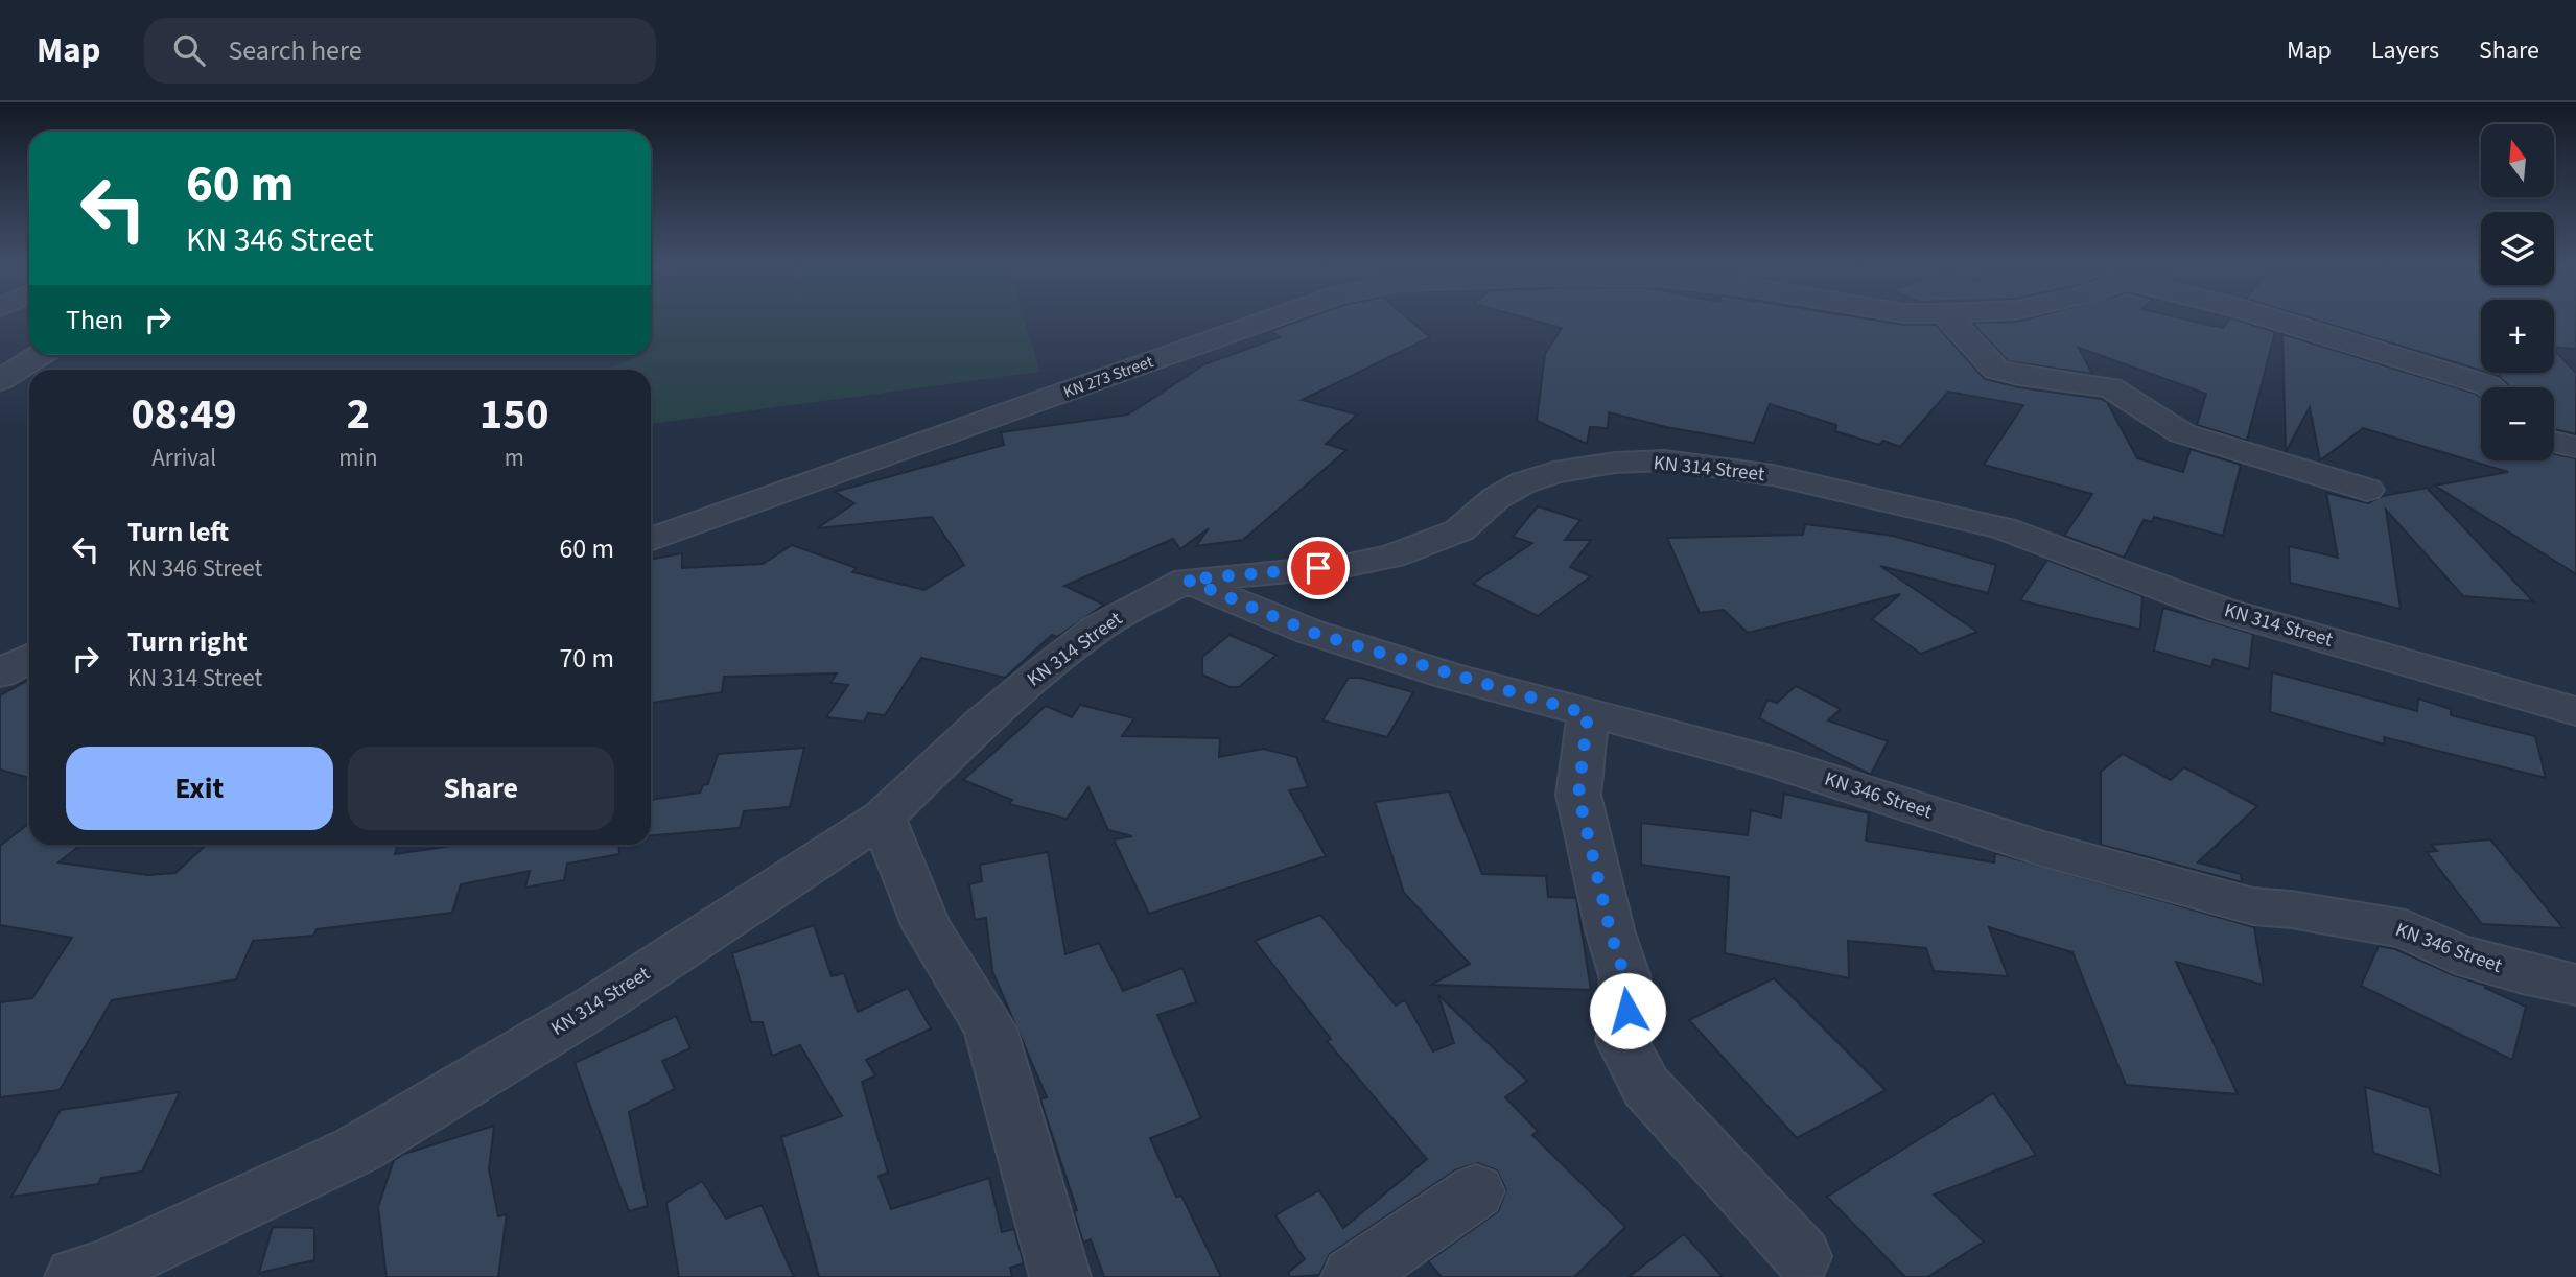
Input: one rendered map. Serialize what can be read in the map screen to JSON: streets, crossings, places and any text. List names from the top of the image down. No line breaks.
{"streets":{"street":["KN 273 Street","KN 314 Street","KN 346 Street"]},"crossings":[["KN 314 Street","KN 346 Street"]],"north":"top","page":{"header":"Map","search":"Search here","nav":["Map","Layers","Share"],"map_buttons":["+","−"],"turn":["60 m","KN 346 Street"],"then":"Then","eta":["08:49","Arrival","2","min","150","m"],"list":[{"name":"Turn left","note":"KN 346 Street","value":"60 m"},{"name":"Turn right","note":"KN 314 Street","value":"70 m"}],"buttons":["Exit","Share"]}}
